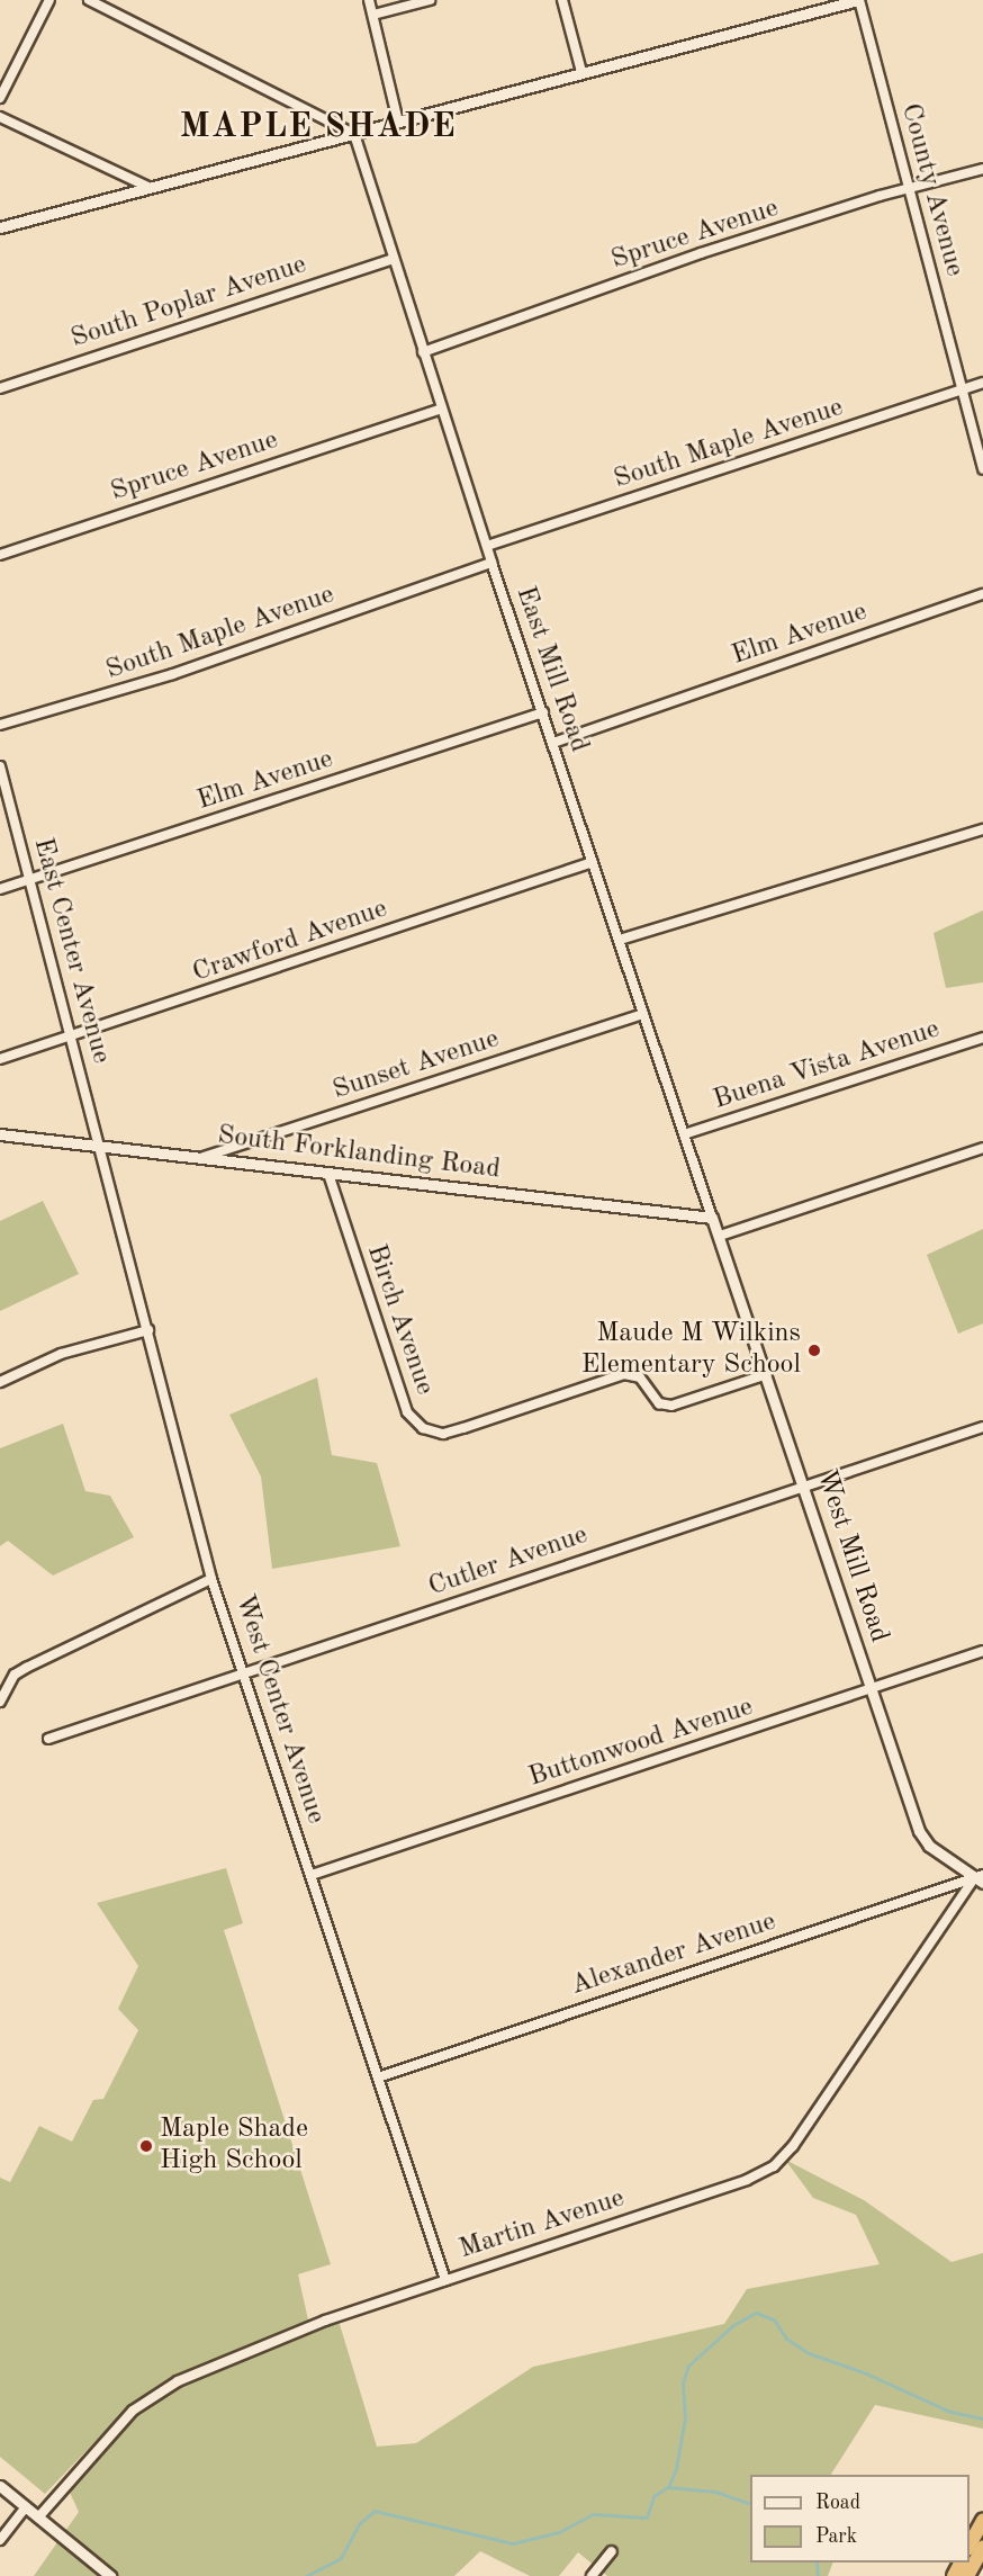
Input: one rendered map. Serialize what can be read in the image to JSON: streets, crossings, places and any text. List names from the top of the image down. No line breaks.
{"streets":{"street":["County Avenue","Spruce Avenue","South Poplar Avenue","South Maple Avenue","Elm Avenue","East Mill Road","Crawford Avenue","East Center Avenue","Sunset Avenue","Buena Vista Avenue","South Forklanding Road","Birch Avenue","West Mill Road","Cutler Avenue","West Center Avenue","Buttonwood Avenue","Alexander Avenue","Martin Avenue"]},"crossings":[["County Avenue","Spruce Avenue"],["County Avenue","South Maple Avenue"],["Spruce Avenue","East Mill Road"],["South Poplar Avenue","East Mill Road"],["South Maple Avenue","East Mill Road"],["Elm Avenue","East Mill Road"],["Elm Avenue","East Center Avenue"],["East Mill Road","Crawford Avenue"],["East Mill Road","Sunset Avenue"],["East Mill Road","Buena Vista Avenue"],["East Mill Road","South Forklanding Road"],["East Mill Road","West Mill Road"],["Crawford Avenue","East Center Avenue"],["East Center Avenue","South Forklanding Road"],["East Center Avenue","West Center Avenue"],["Sunset Avenue","South Forklanding Road"],["South Forklanding Road","Birch Avenue"],["South Forklanding Road","West Mill Road"],["South Forklanding Road","West Center Avenue"],["Birch Avenue","West Mill Road"],["West Mill Road","Cutler Avenue"],["West Mill Road","Buttonwood Avenue"],["West Mill Road","Alexander Avenue"],["West Mill Road","Martin Avenue"],["Cutler Avenue","West Center Avenue"],["West Center Avenue","Buttonwood Avenue"],["West Center Avenue","Alexander Avenue"],["West Center Avenue","Martin Avenue"],["Alexander Avenue","Martin Avenue"]],"districts":["MAPLE SHADE"],"places":["Maude M Wilkins Elementary School","Maple Shade High School"],"legend":["Road","Park"]}
